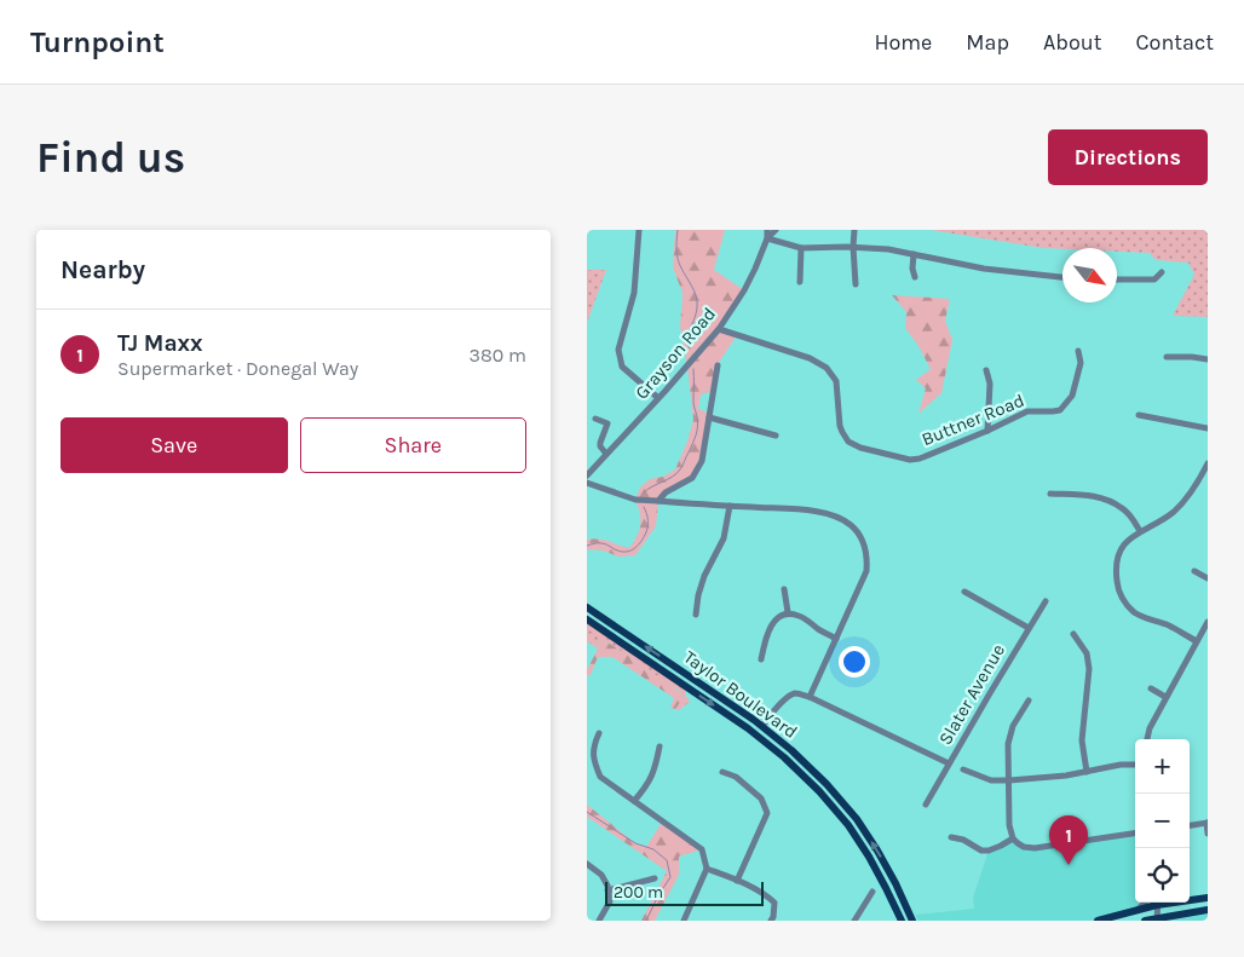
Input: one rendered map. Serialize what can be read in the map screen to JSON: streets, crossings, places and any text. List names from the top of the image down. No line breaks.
{"streets":{"main road":["Taylor Boulevard"],"street":["Grayson Road","Buttner Road","Slater Avenue"]},"crossings":[["Grayson Road","Buttner Road"]],"scale_bar":"200 m","north":"bottom right","page":{"header":"Turnpoint","nav":["Home","Map","About","Contact"],"buttons":["Directions",["Save","Share"]],"title":"Find us","heading":"Nearby","list":[{"mark":"1","name":"TJ Maxx","note":"Supermarket · Donegal Way","value":"380 m"}],"map_buttons":["+","−"],"pins":"1","scale":"200 m"}}
